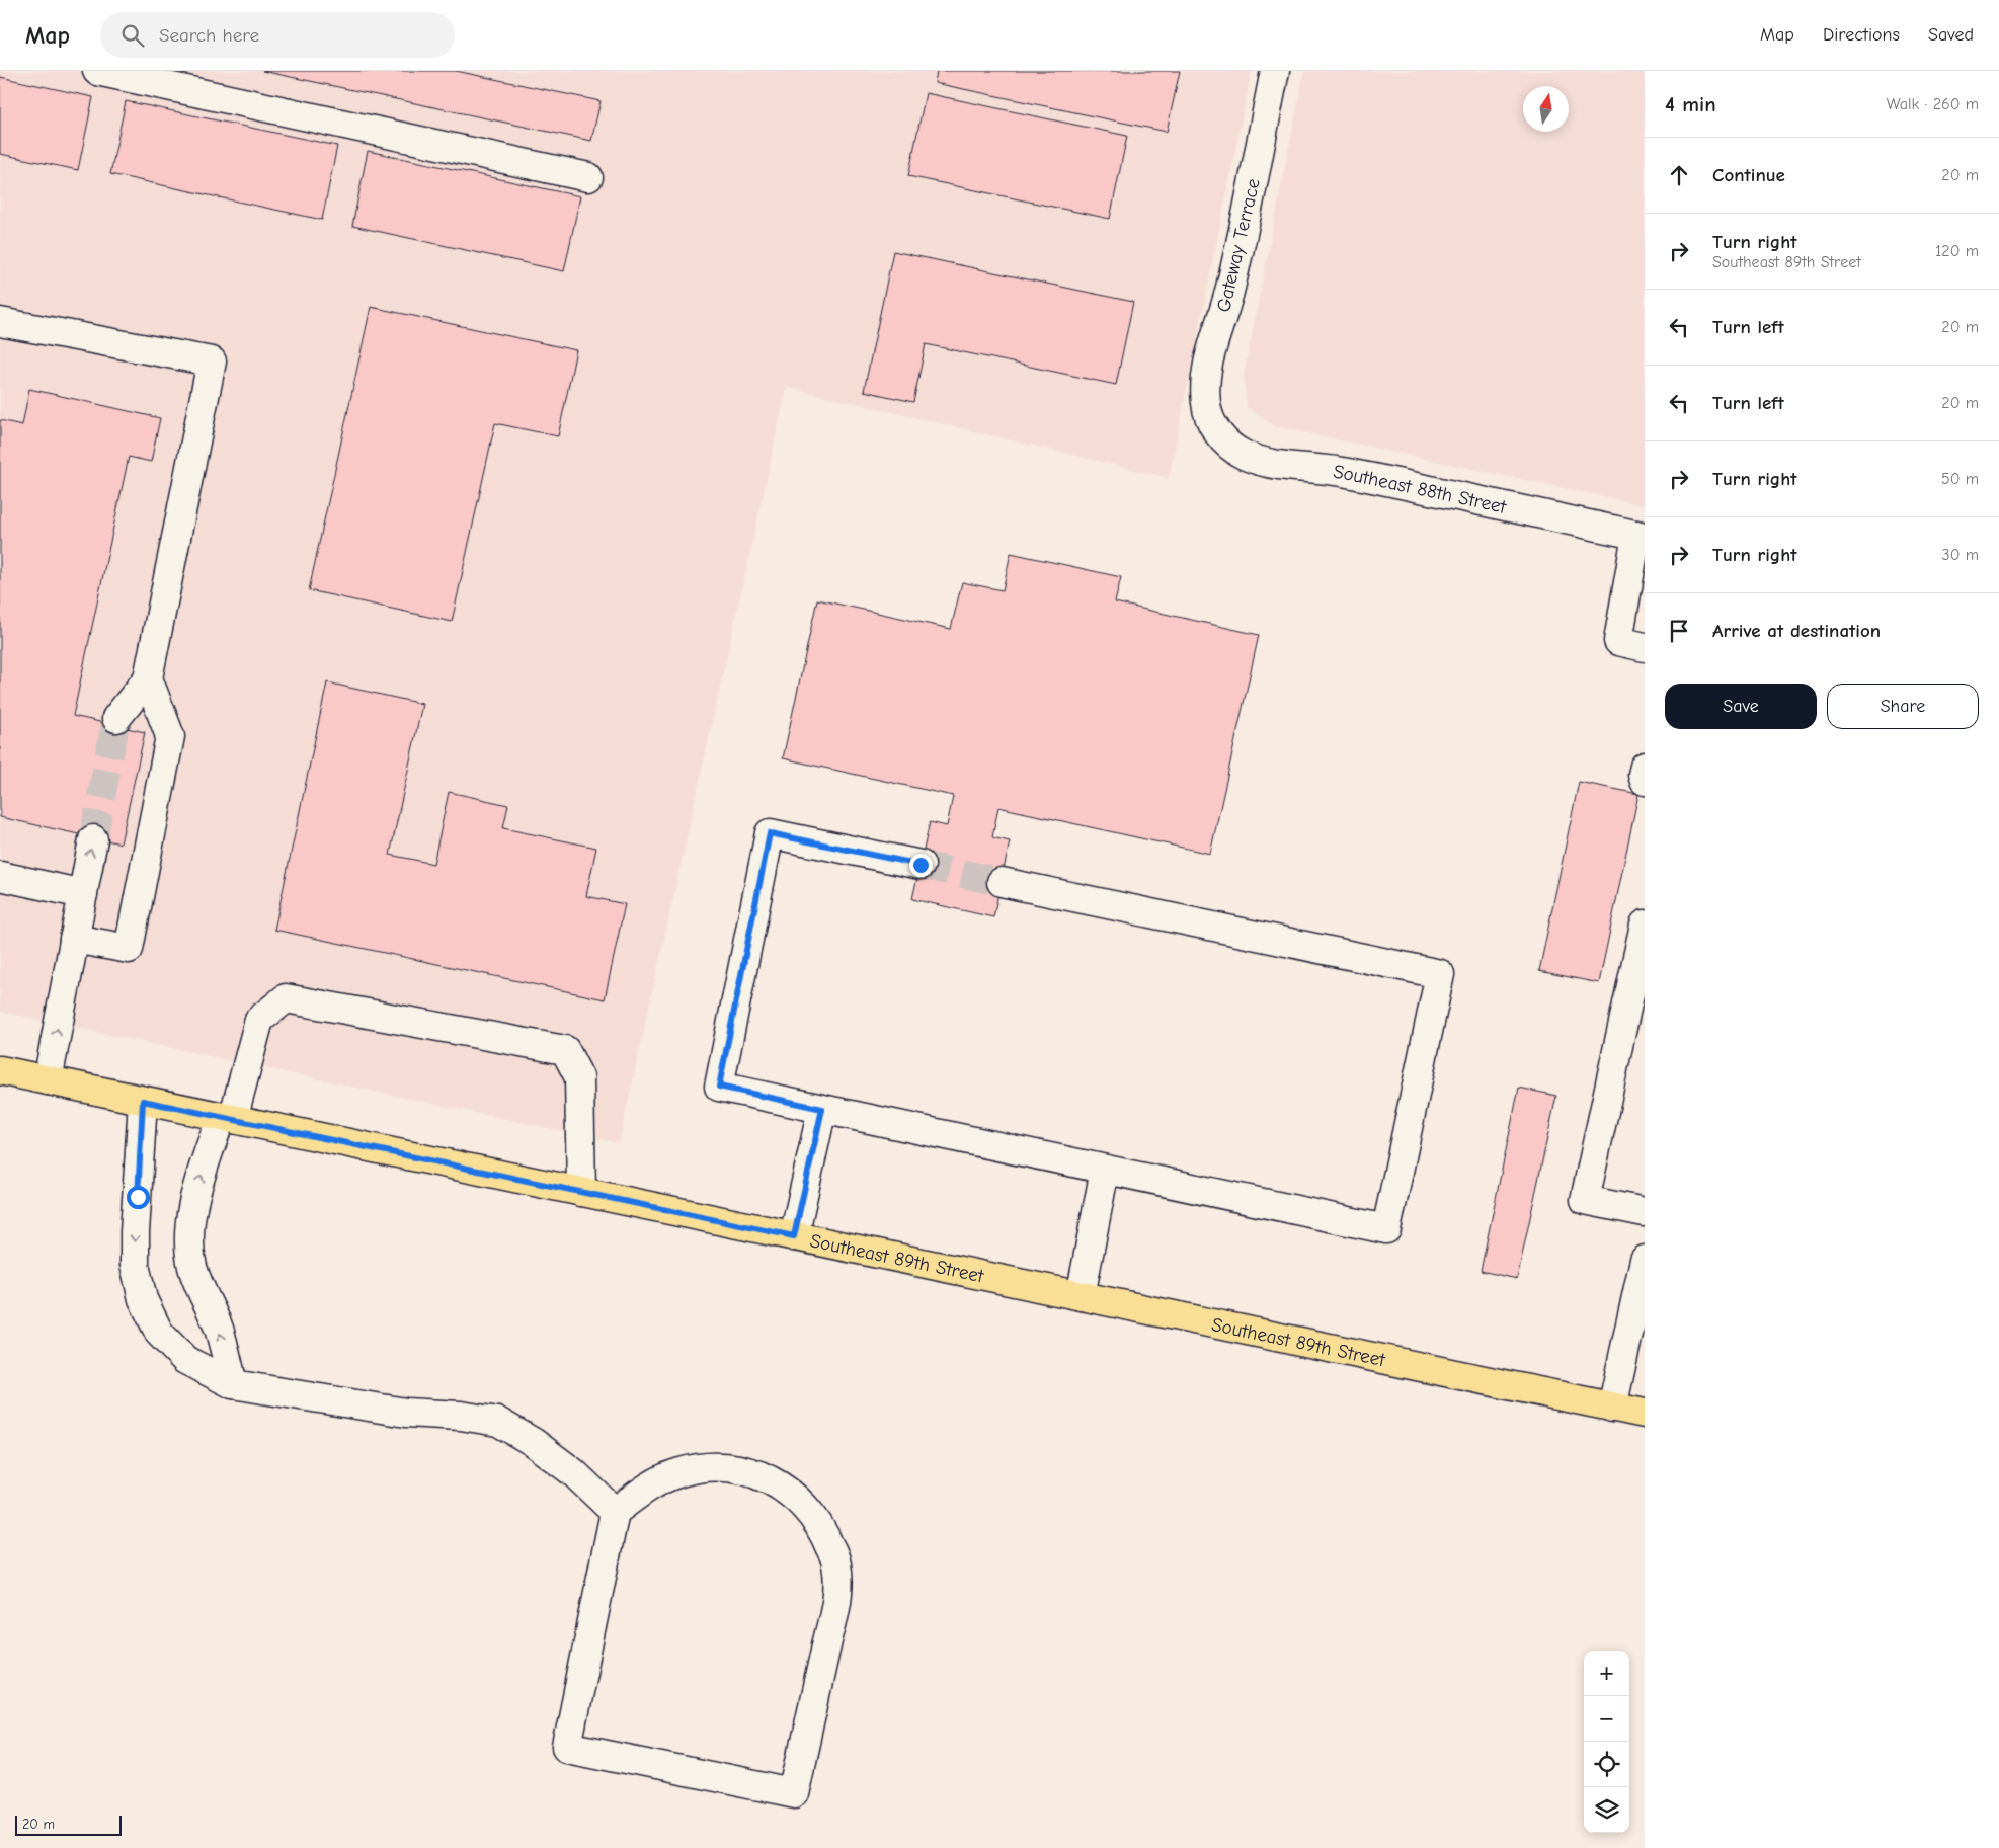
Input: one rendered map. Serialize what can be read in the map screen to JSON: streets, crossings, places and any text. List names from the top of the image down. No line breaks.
{"streets":{"main road":["Southeast 89th Street"],"street":["Gateway Terrace","Southeast 88th Street"]},"crossings":[["Gateway Terrace","Southeast 88th Street"]],"scale_bar":"20 m","north":"top","page":{"header":"Map","search":"Search here","nav":["Map","Directions","Saved"],"heading":["4 min","Walk · 260 m"],"list":[["Continue","20 m"],["Turn right","Southeast 89th Street","120 m"],["Turn left","20 m"],["Turn left","20 m"],["Turn right","50 m"],["Turn right","30 m"],"Arrive at destination"],"buttons":["Save","Share"],"map_buttons":["+","−"],"scale":"20 m"}}
